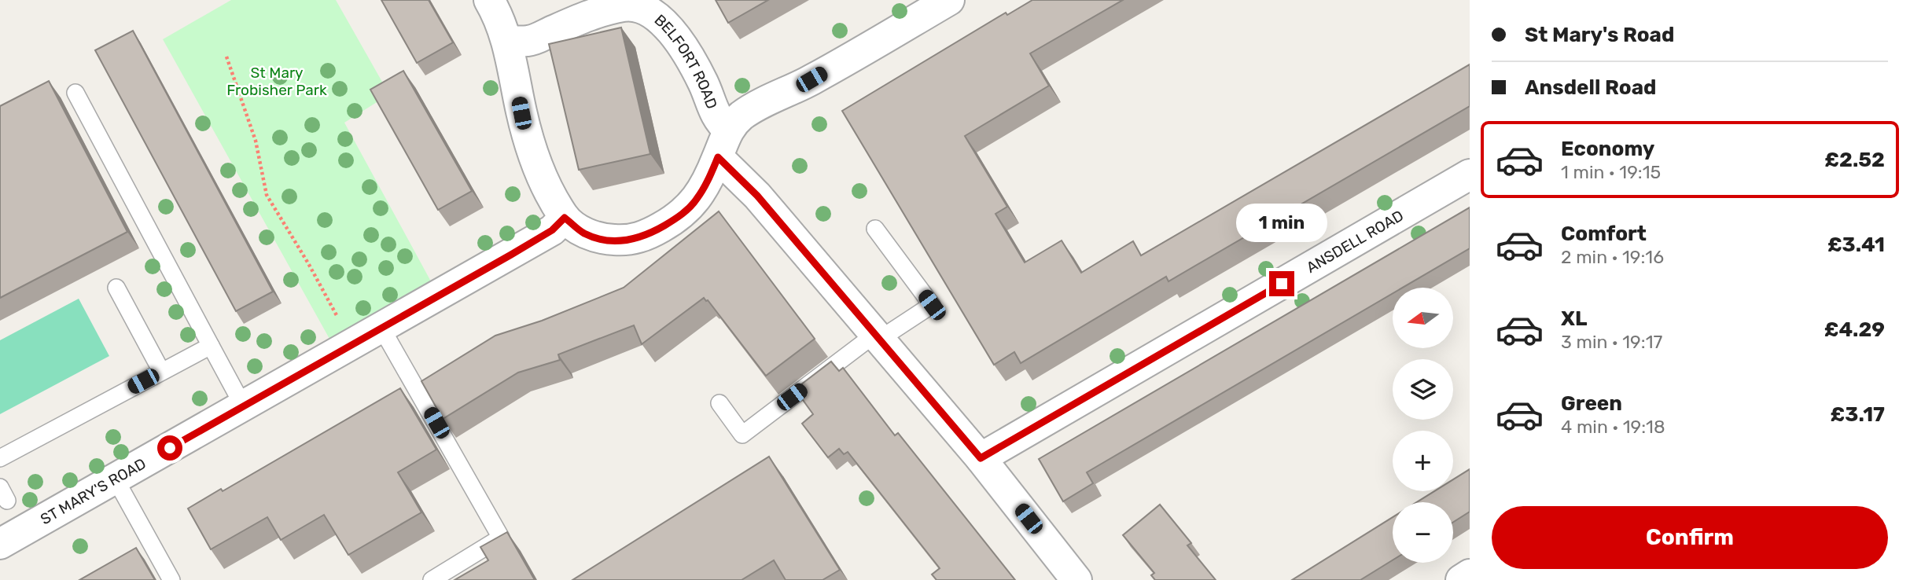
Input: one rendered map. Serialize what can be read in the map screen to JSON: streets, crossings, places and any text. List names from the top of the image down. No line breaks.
{"streets":{"street":["BELFORT ROAD","ANSDELL ROAD","ST MARY'S ROAD"]},"parks":["St Mary Frobisher Park"],"north":"left","page":{"banner":["St Mary's Road","Ansdell Road"],"list":[{"name":"Economy","note":"1 min · 19:15","value":"£2.52"},{"name":"Comfort","note":"2 min · 19:16","value":"£3.41"},{"name":"XL","note":"3 min · 19:17","value":"£4.29"},{"name":"Green","note":"4 min · 19:18","value":"£3.17"}],"bubble":"1 min","map_buttons":["+","−"],"buttons":"Confirm"}}
